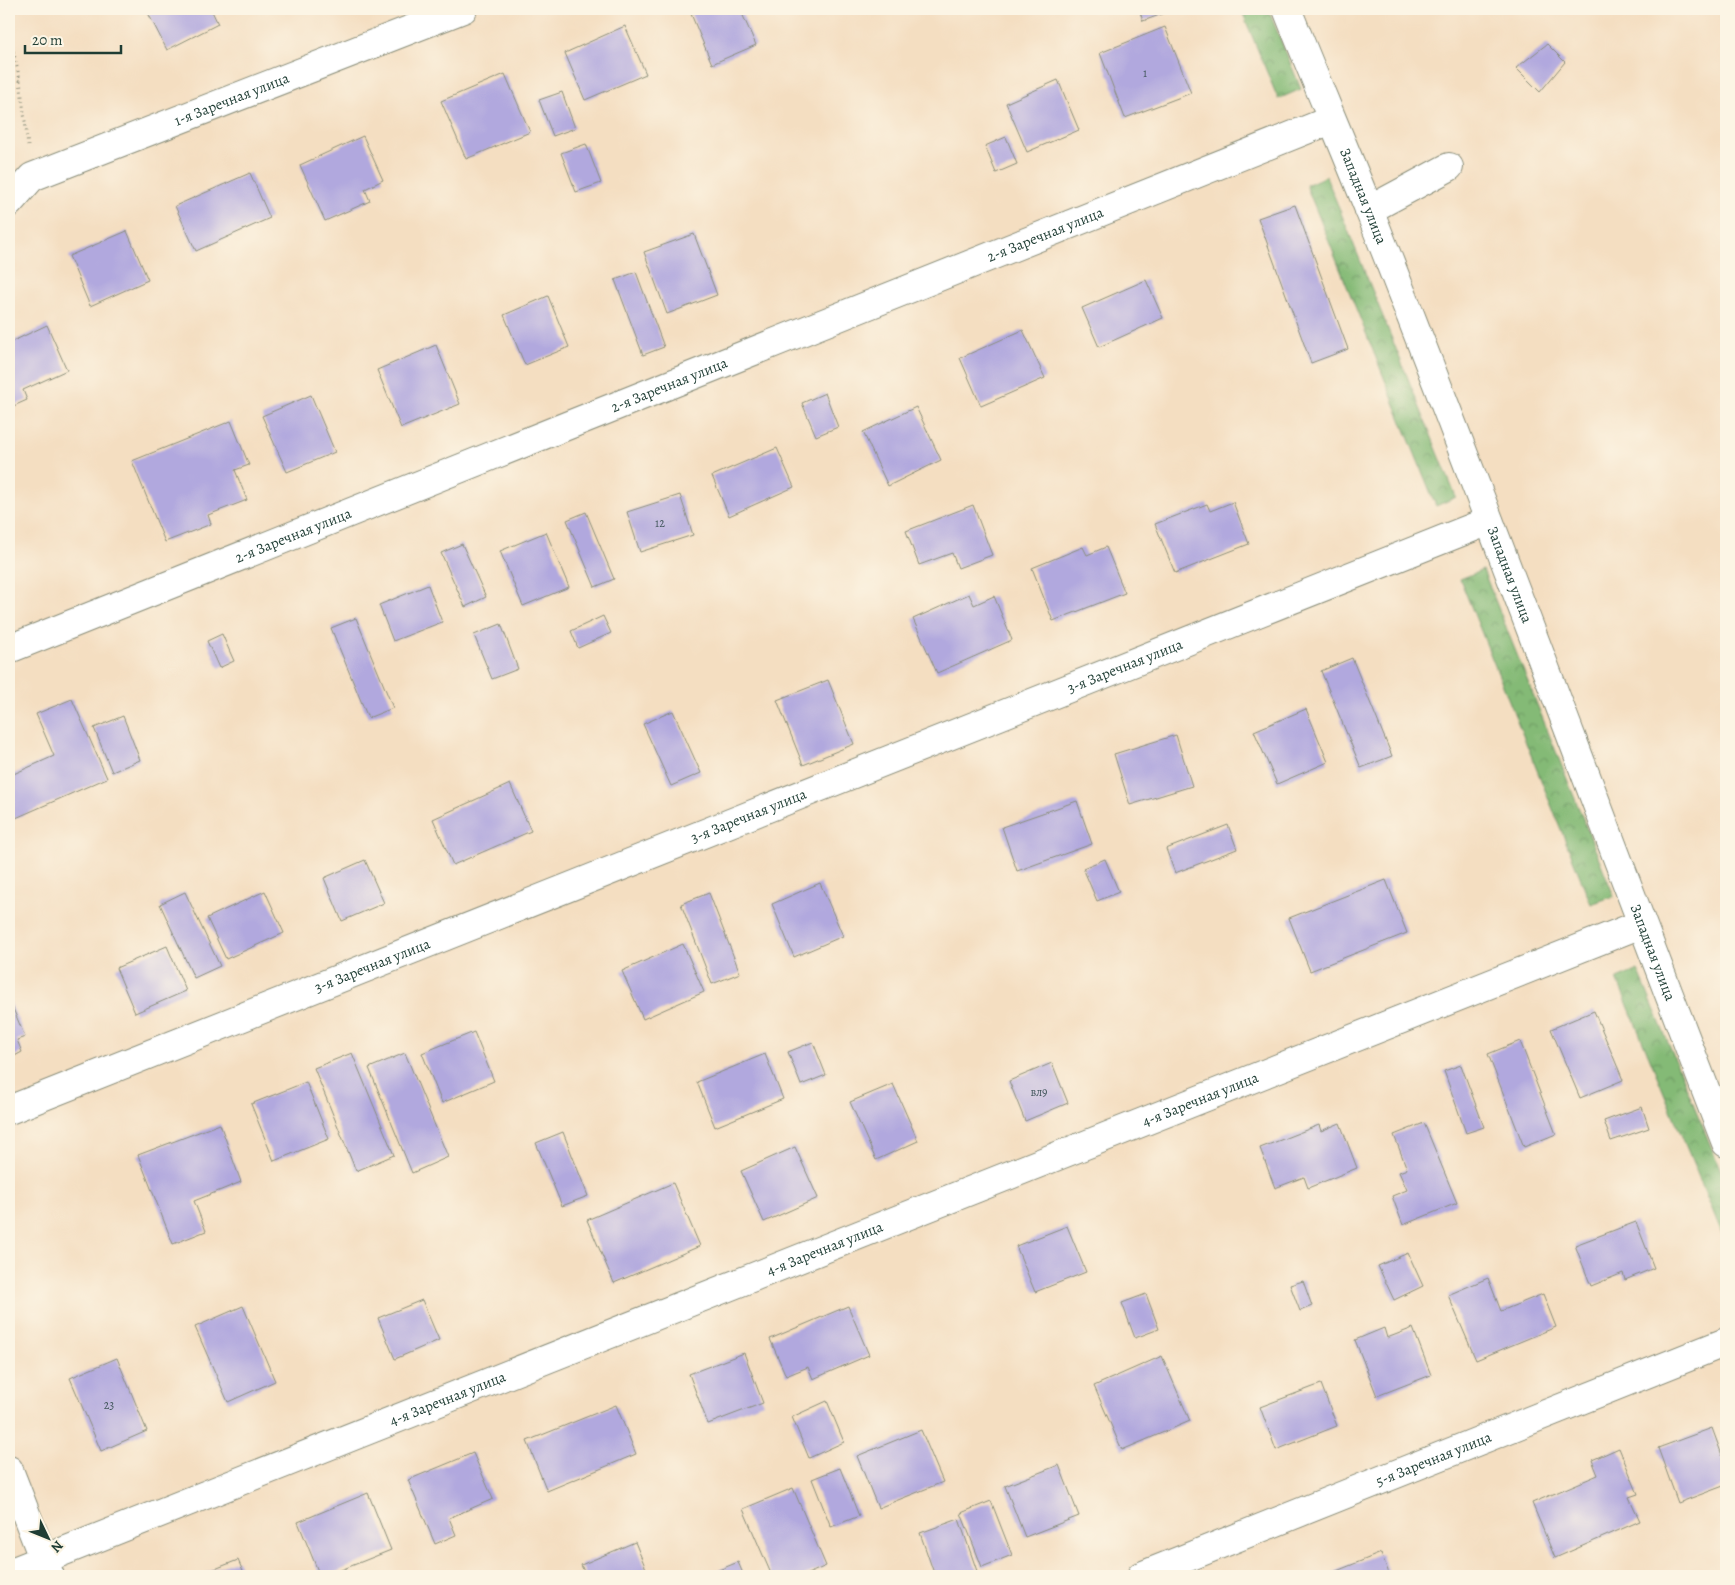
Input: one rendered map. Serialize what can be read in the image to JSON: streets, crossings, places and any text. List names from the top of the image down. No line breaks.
{"streets":{"street":["1-я Заречная улица","Западная улица","2-я Заречная улица","3-я Заречная улица","4-я Заречная улица","5-я Заречная улица"]},"crossings":[["Западная улица","2-я Заречная улица"],["Западная улица","3-я Заречная улица"],["Западная улица","4-я Заречная улица"]],"house_numbers":["1","12","вл9","23"],"scale_bar":"20 m","north":"bottom right"}
